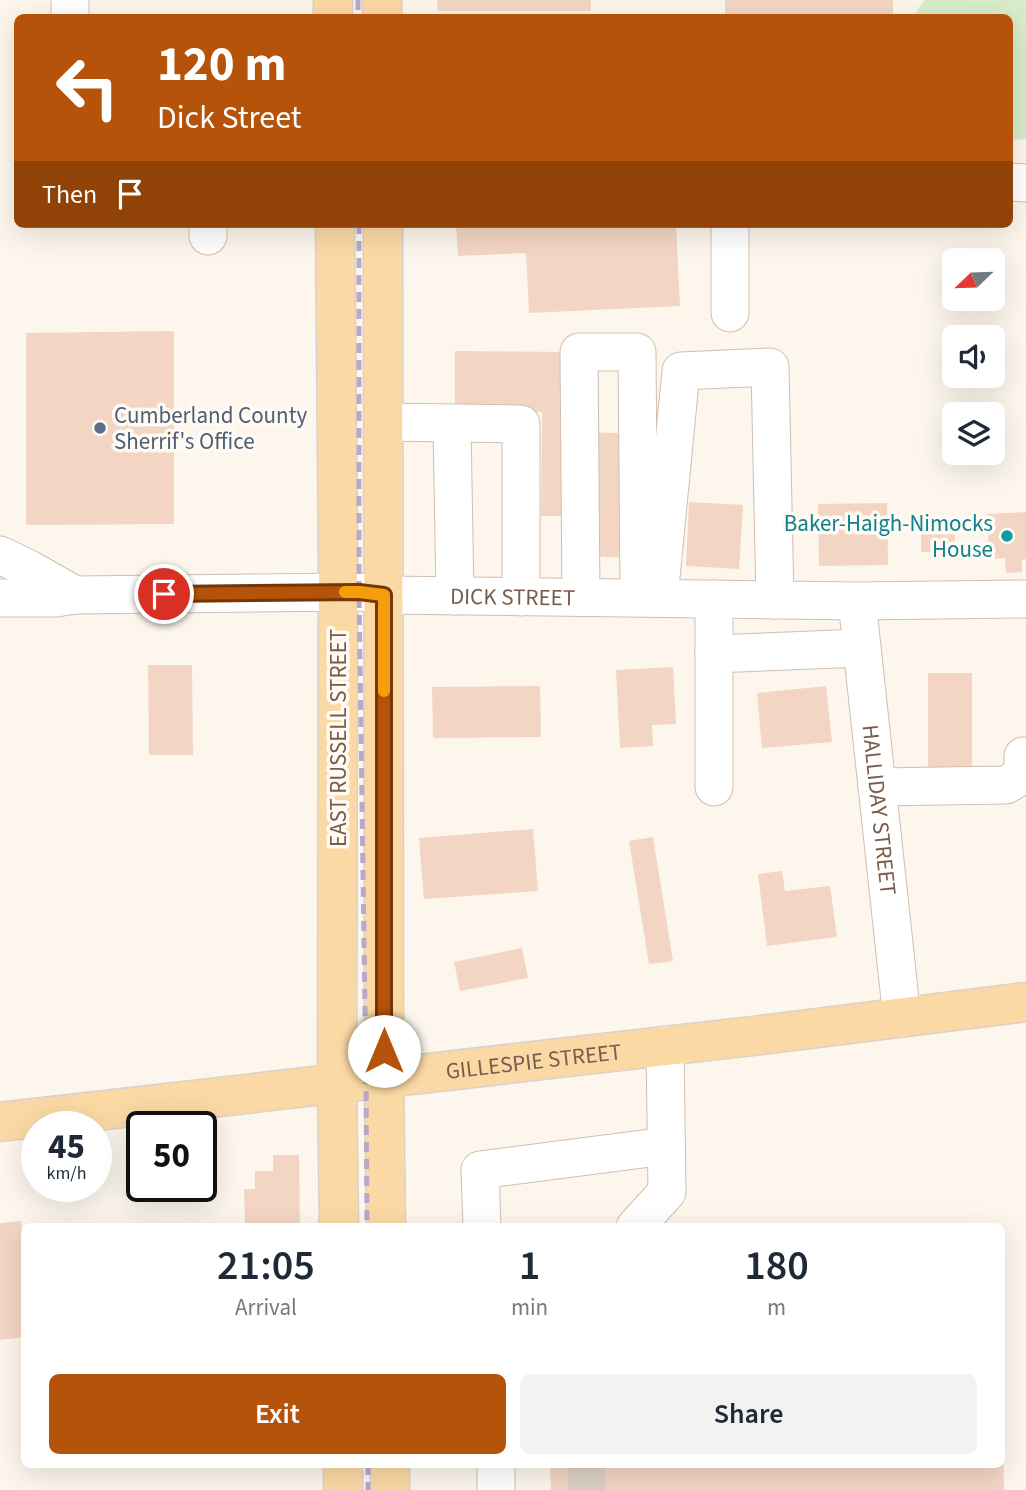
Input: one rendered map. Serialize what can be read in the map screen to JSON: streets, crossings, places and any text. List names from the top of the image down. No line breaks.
{"streets":{"main road":["EAST RUSSELL STREET","GILLESPIE STREET"],"street":["DICK STREET","HALLIDAY STREET"]},"crossings":[["DICK STREET","EAST RUSSELL STREET"],["DICK STREET","HALLIDAY STREET"],["EAST RUSSELL STREET","GILLESPIE STREET"],["HALLIDAY STREET","GILLESPIE STREET"]],"places":["Cumberland County Sherrif's Office","Baker-Haigh-Nimocks House"],"north":"bottom left","page":{"turn":["120 m","Dick Street"],"then":"Then","speed":"45 km/h","limit":"50","eta":["21:05","Arrival","1","min","180","m"],"buttons":["Exit","Share"]}}
